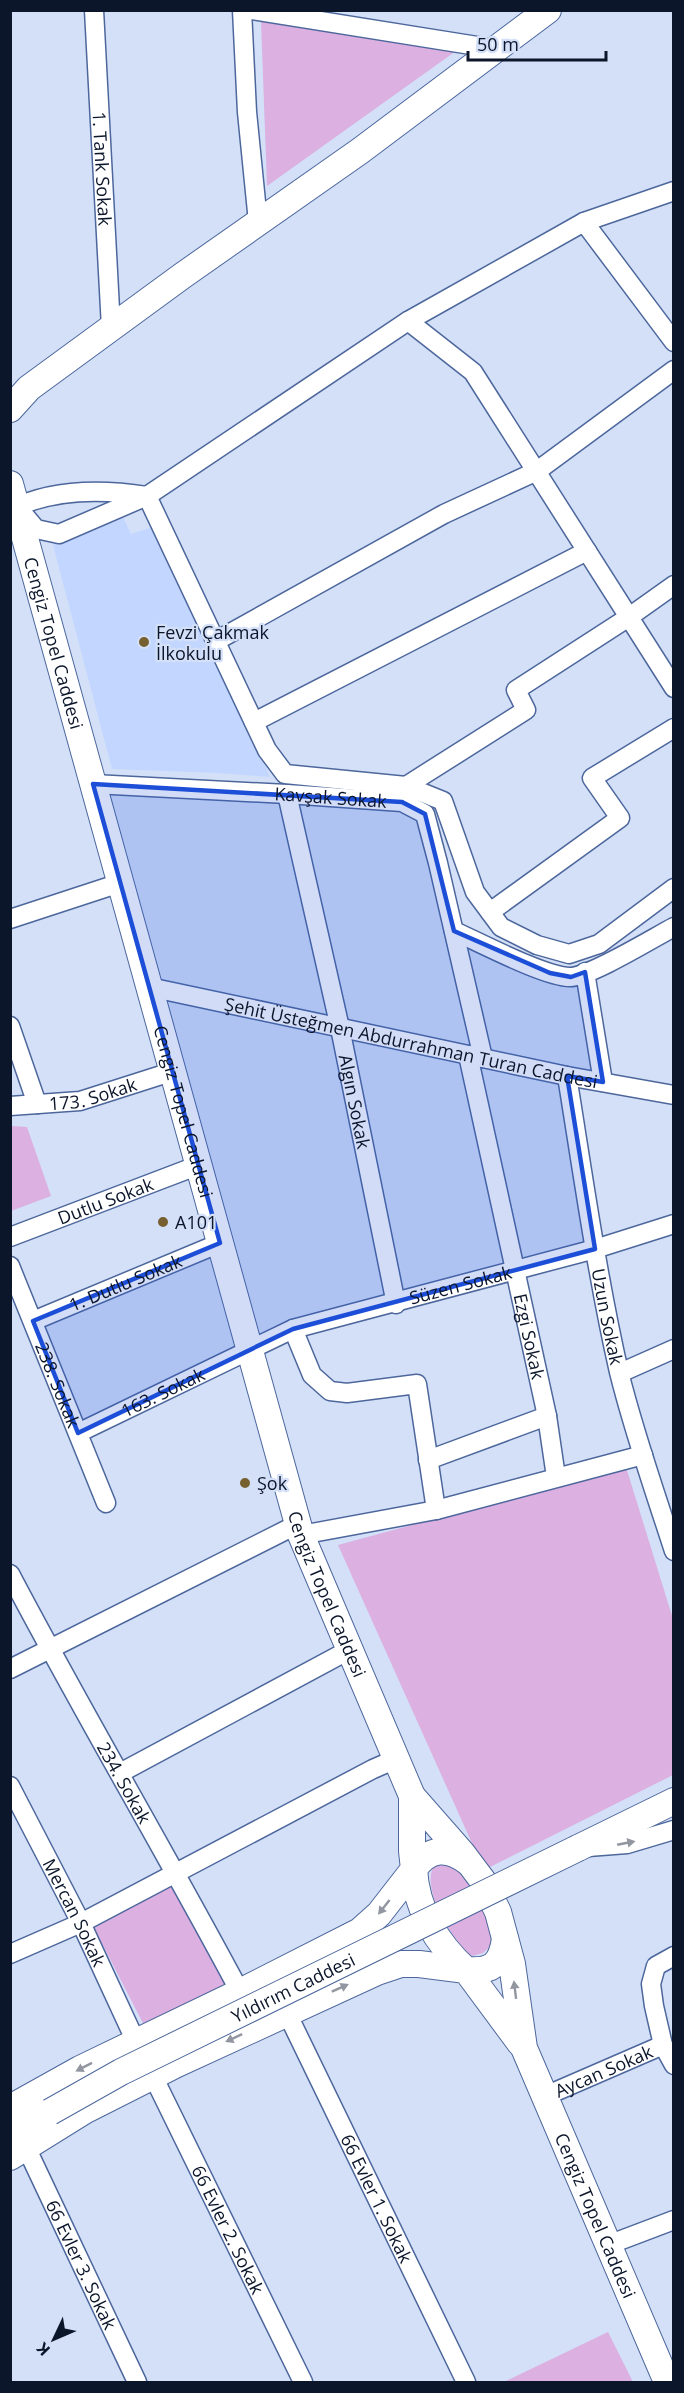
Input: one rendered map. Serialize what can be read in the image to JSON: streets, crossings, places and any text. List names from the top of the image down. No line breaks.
{"streets":{"main road":["Cengiz Topel Caddesi","Yıldırım Caddesi"],"street":["1. Tank Sokak","Kavşak Sokak","Şehit Üsteğmen Abdurrahman Turan Caddesi","173. Sokak","Algın Sokak","Dutlu Sokak","1. Dutlu Sokak","Süzen Sokak","Uzun Sokak","Ezgi Sokak","238. Sokak","163. Sokak","234. Sokak","Mercan Sokak","Aycan Sokak","66 Evler 1. Sokak","66 Evler 2. Sokak","66 Evler 3. Sokak"]},"crossings":[["Cengiz Topel Caddesi","Kavşak Sokak"],["Cengiz Topel Caddesi","Şehit Üsteğmen Abdurrahman Turan Caddesi"],["Cengiz Topel Caddesi","173. Sokak"],["Cengiz Topel Caddesi","Dutlu Sokak"],["Cengiz Topel Caddesi","1. Dutlu Sokak"],["Cengiz Topel Caddesi","Süzen Sokak"],["Cengiz Topel Caddesi","163. Sokak"],["Cengiz Topel Caddesi","Aycan Sokak"],["Kavşak Sokak","Şehit Üsteğmen Abdurrahman Turan Caddesi"],["Kavşak Sokak","Algın Sokak"],["Kavşak Sokak","Ezgi Sokak"],["Şehit Üsteğmen Abdurrahman Turan Caddesi","Algın Sokak"],["Şehit Üsteğmen Abdurrahman Turan Caddesi","Uzun Sokak"],["Şehit Üsteğmen Abdurrahman Turan Caddesi","Ezgi Sokak"],["Algın Sokak","Süzen Sokak"],["1. Dutlu Sokak","238. Sokak"],["Süzen Sokak","Uzun Sokak"],["Süzen Sokak","Ezgi Sokak"],["Süzen Sokak","163. Sokak"],["238. Sokak","163. Sokak"],["Yıldırım Caddesi","66 Evler 3. Sokak"]],"places":["Fevzi Çakmak İlkokulu","A101","Şok"],"scale_bar":"50 m","north":"bottom left"}
